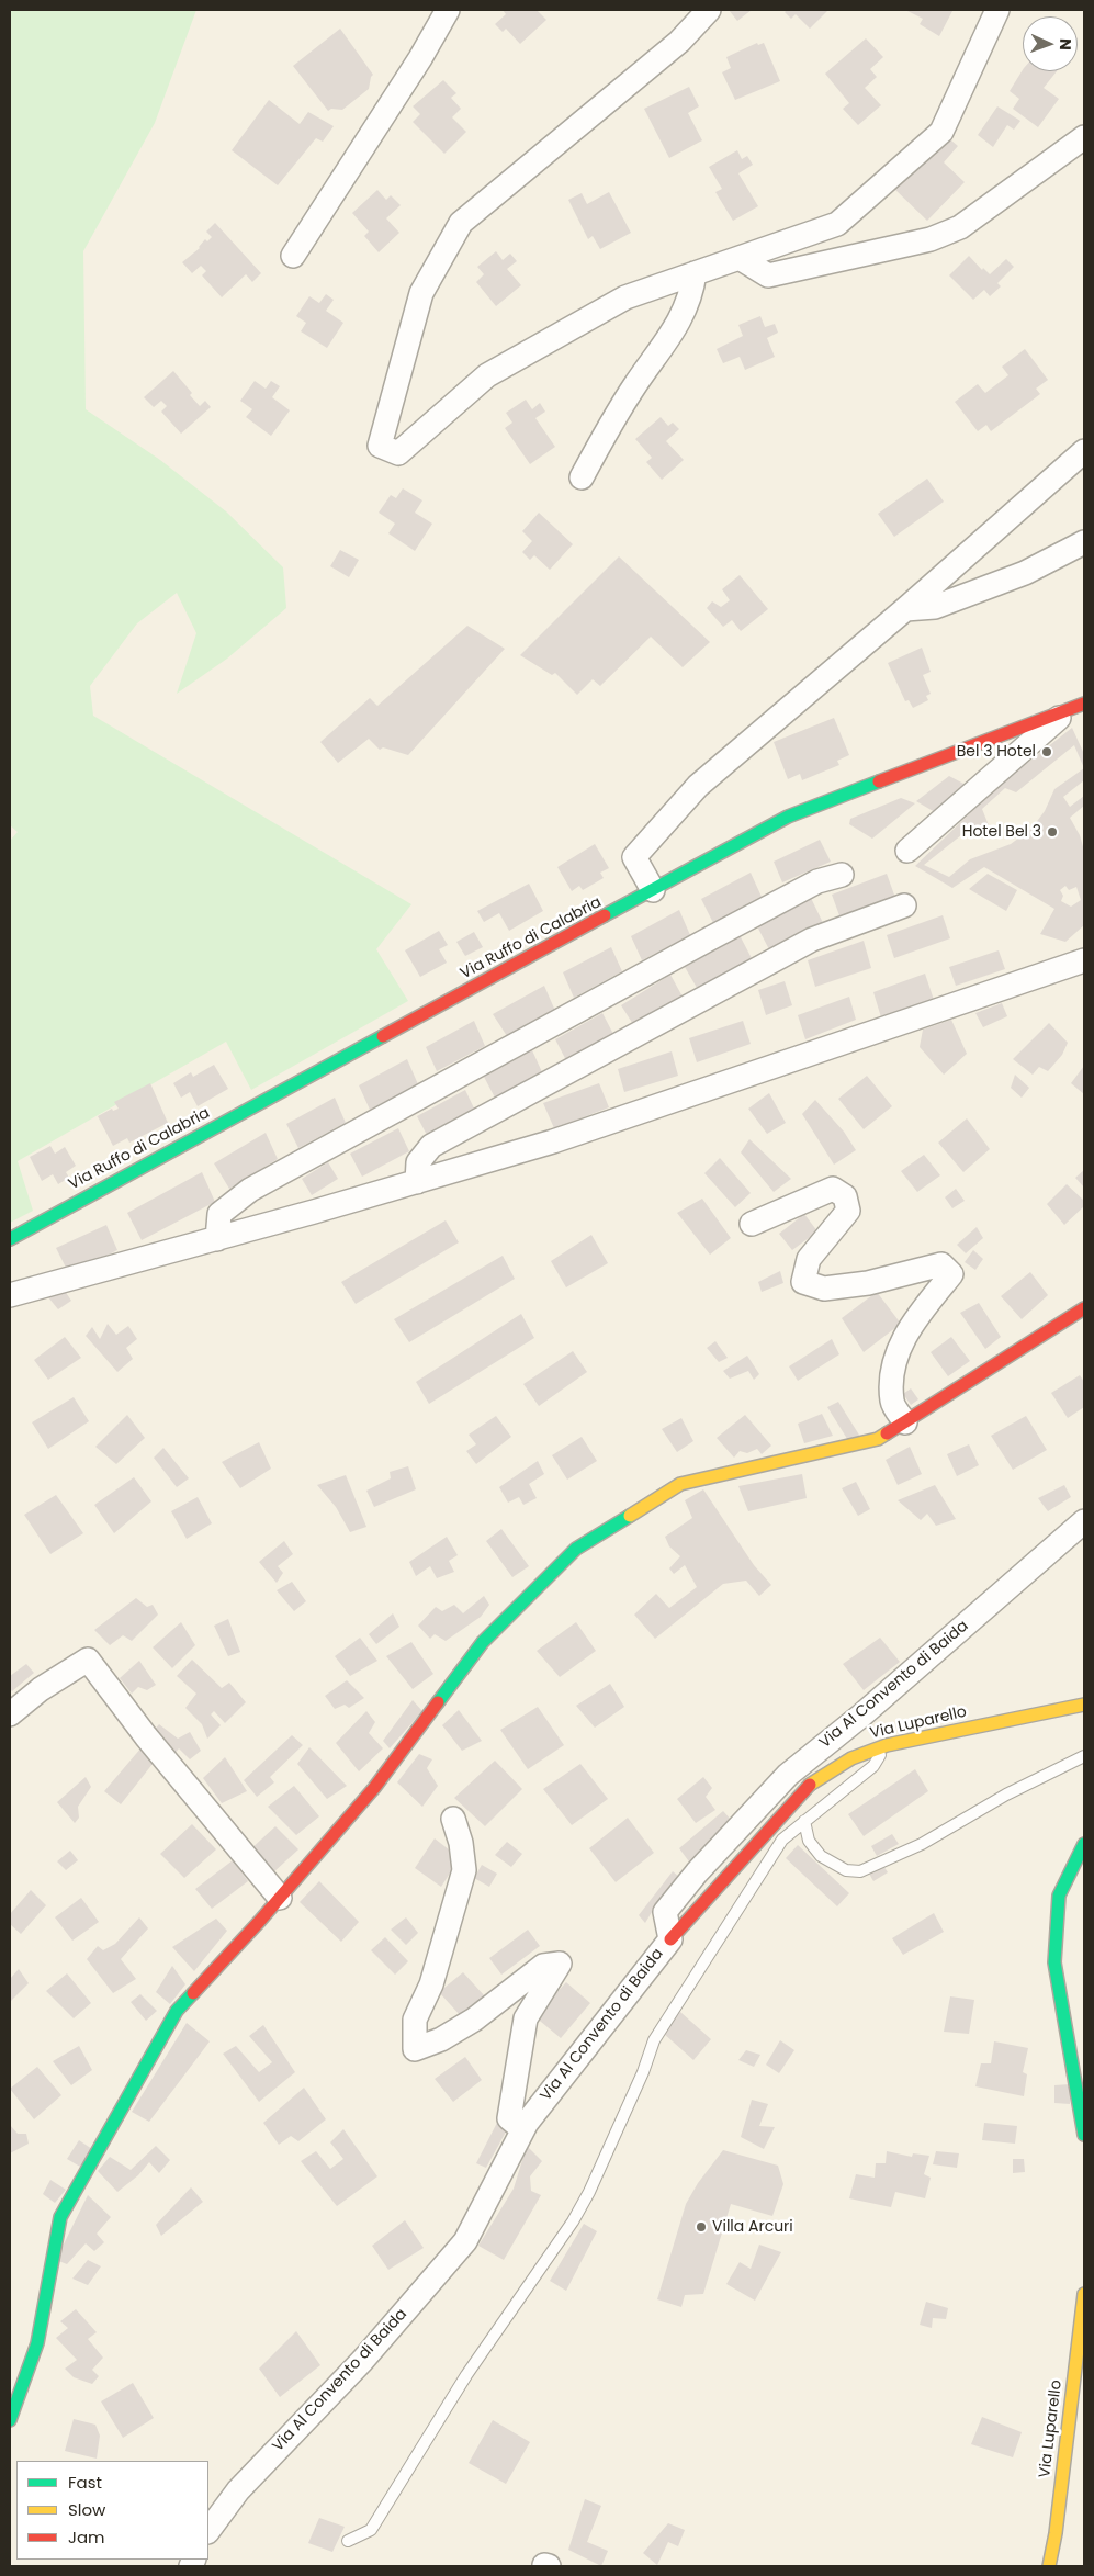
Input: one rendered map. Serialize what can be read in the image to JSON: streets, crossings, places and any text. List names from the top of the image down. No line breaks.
{"streets":{"street":["Via Ruffo di Calabria","Via Al Convento di Baida","Via Luparello"]},"crossings":[["Via Al Convento di Baida","Via Luparello"]],"places":["Bel 3 Hotel","Hotel Bel 3","Villa Arcuri"],"legend":["Fast","Slow","Jam"],"north":"right"}
